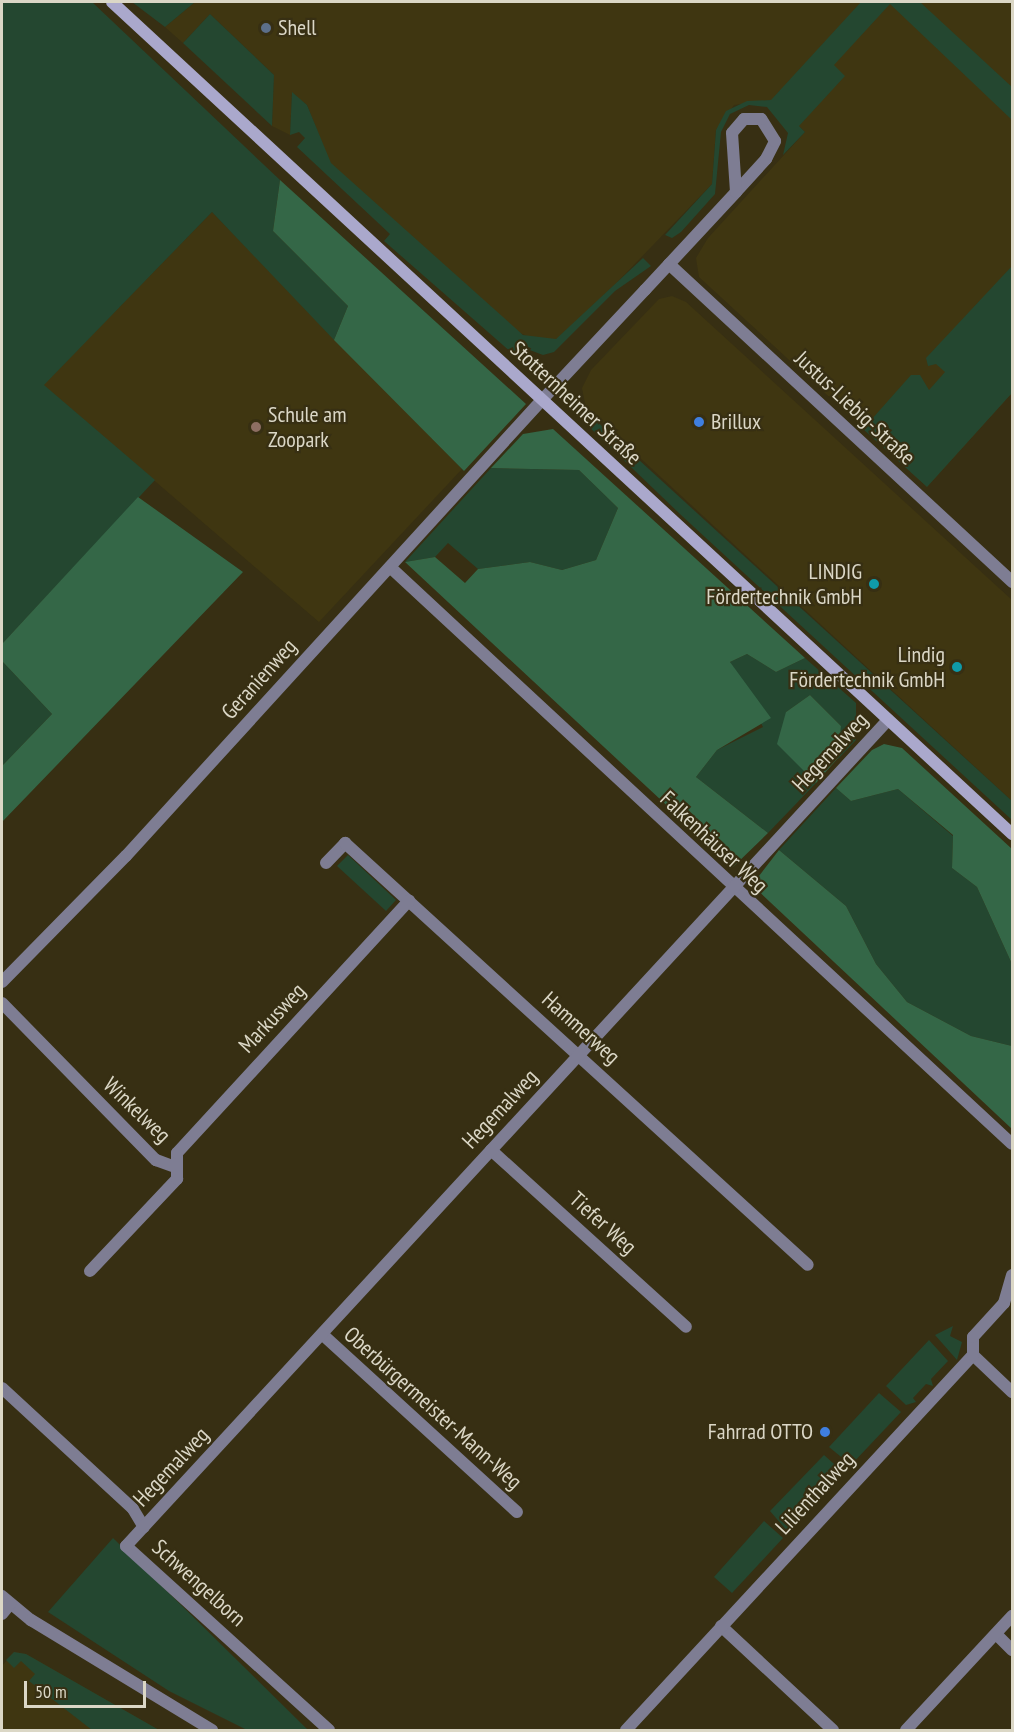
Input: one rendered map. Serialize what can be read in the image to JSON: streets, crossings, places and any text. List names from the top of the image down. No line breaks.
{"streets":{"main road":["Stotternheimer Straße"],"street":["Justus-Liebig-Straße","Geranienweg","Hegemalweg","Falkenhäuser Weg","Markusweg","Hammerweg","Winkelweg","Tiefer Weg","Oberbürgermeister-Mann-Weg","Lilienthalweg","Schwengelborn"]},"crossings":[["Stotternheimer Straße","Geranienweg"],["Stotternheimer Straße","Hegemalweg"],["Geranienweg","Falkenhäuser Weg"],["Hegemalweg","Falkenhäuser Weg"],["Hegemalweg","Hammerweg"],["Hegemalweg","Tiefer Weg"],["Hegemalweg","Oberbürgermeister-Mann-Weg"],["Hegemalweg","Schwengelborn"],["Markusweg","Hammerweg"],["Markusweg","Winkelweg"]],"places":["Shell","Brillux","Schule am Zoopark","LINDIG Fördertechnik GmbH","Lindig Fördertechnik GmbH","Fahrrad OTTO"],"scale_bar":"50 m"}
